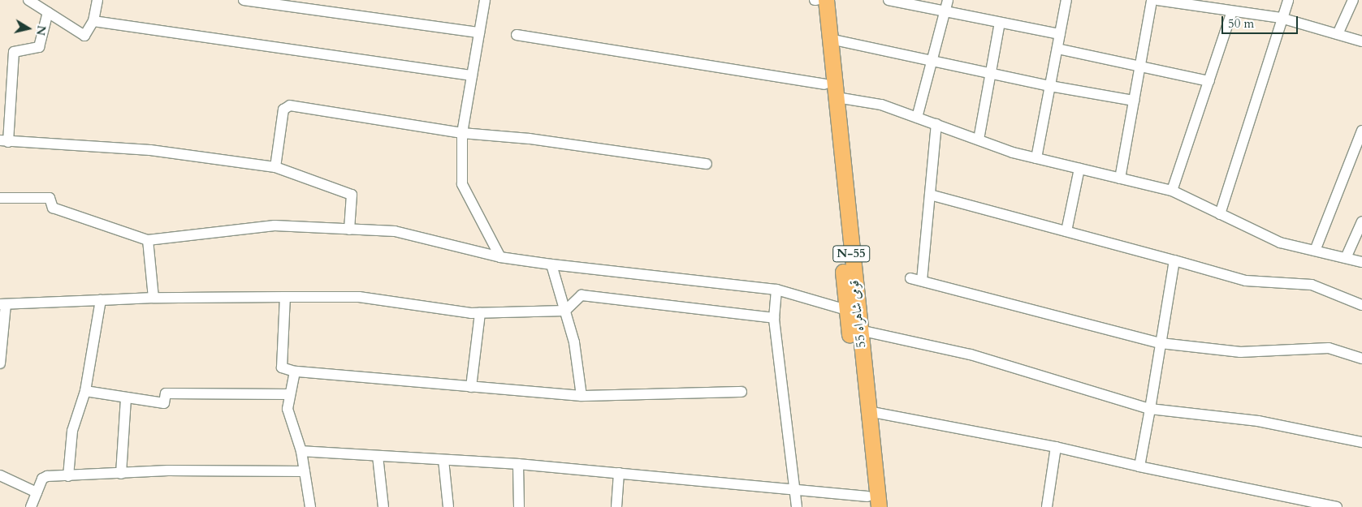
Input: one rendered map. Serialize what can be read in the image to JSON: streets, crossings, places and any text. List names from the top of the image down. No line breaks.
{"streets":{"highway":["N-55","قومی شاہراہ 55"]},"scale_bar":"50 m","north":"right"}
